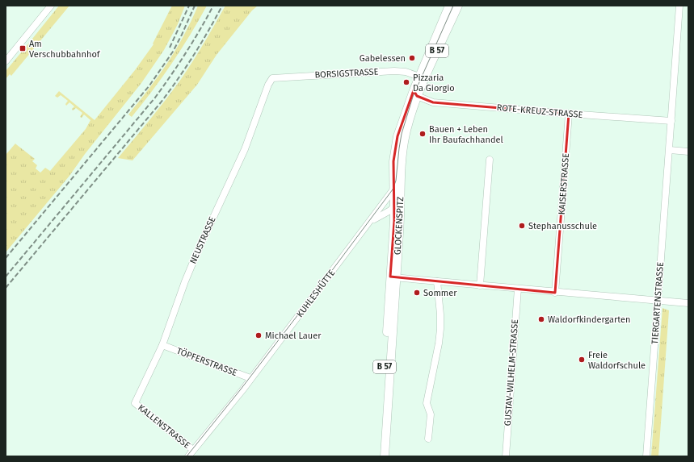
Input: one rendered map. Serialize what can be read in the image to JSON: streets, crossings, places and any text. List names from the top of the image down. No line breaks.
{"streets":{"main road":["B 57","GLOCKENSPITZ"],"street":["BORSIGSTRASSE","ROTE-KREUZ-STRASSE","KAISERSTRASSE","NEUSTRASSE","KUHLESHÜTTE","TIERGARTENSTRASSE","TÖPFERSTRASSE","GUSTAV-WILHELM-STRASSE","KALLENSTRASSE"]},"crossings":[["BORSIGSTRASSE","GLOCKENSPITZ"],["BORSIGSTRASSE","NEUSTRASSE"],["ROTE-KREUZ-STRASSE","KAISERSTRASSE"],["ROTE-KREUZ-STRASSE","GLOCKENSPITZ"],["ROTE-KREUZ-STRASSE","TIERGARTENSTRASSE"],["GLOCKENSPITZ","KUHLESHÜTTE"],["NEUSTRASSE","TÖPFERSTRASSE"],["NEUSTRASSE","KALLENSTRASSE"],["KUHLESHÜTTE","TÖPFERSTRASSE"],["KUHLESHÜTTE","KALLENSTRASSE"]],"places":{"transit":["Am Verschubbahnhof"],"other":["Gabelessen","Pizzaria Da Giorgio","Bauen + Leben Ihr Baufachhandel","Stephanusschule","Sommer","Waldorfkindergarten","Michael Lauer","Freie Waldorfschule"]}}
